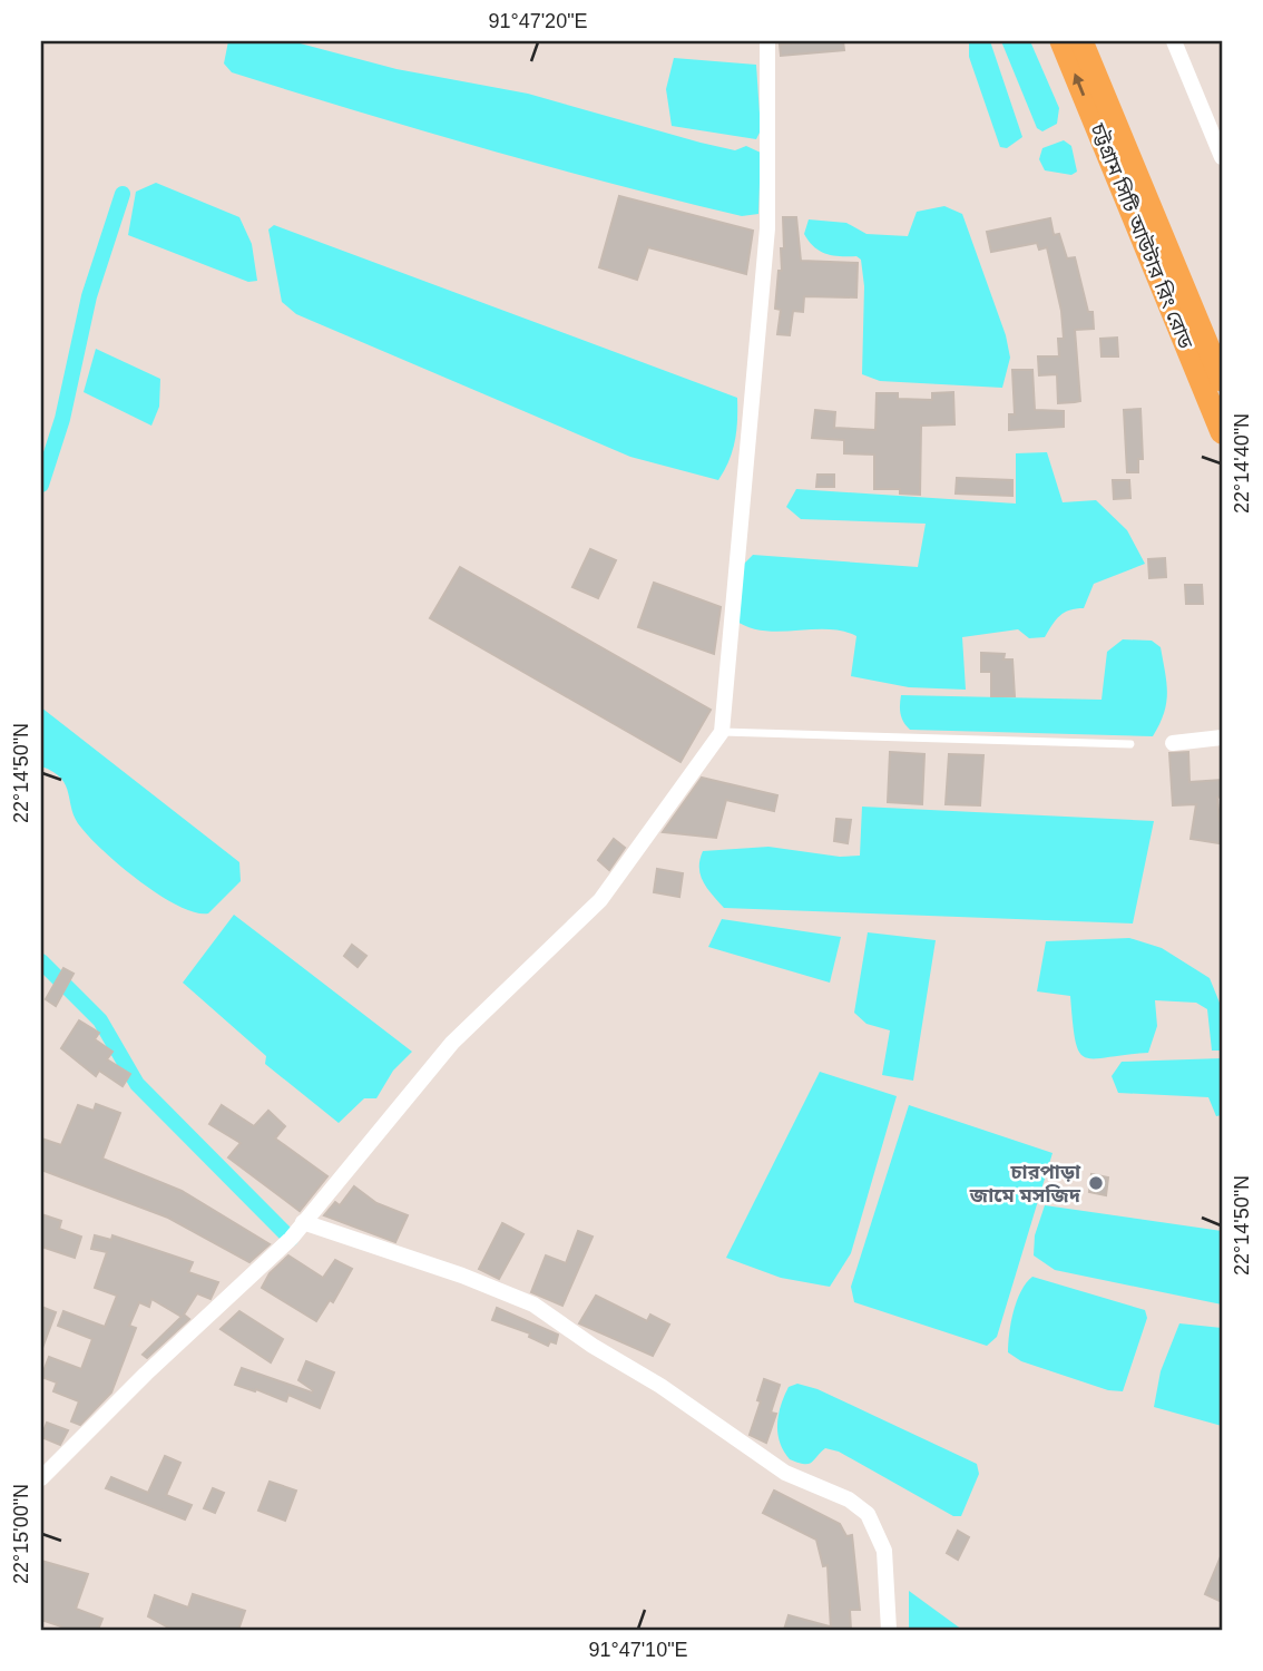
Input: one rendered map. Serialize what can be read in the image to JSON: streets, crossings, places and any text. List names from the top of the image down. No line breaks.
{"streets":{"main road":["চট্টগ্রাম সিটি আউটার রিং রোড"]},"places":["চারপাড়া জামে মসজিদ"],"coordinates":["91°47'20\"E","22°14'40\"N","22°14'50\"N","22°15'00\"N","91°47'10\"E"]}
